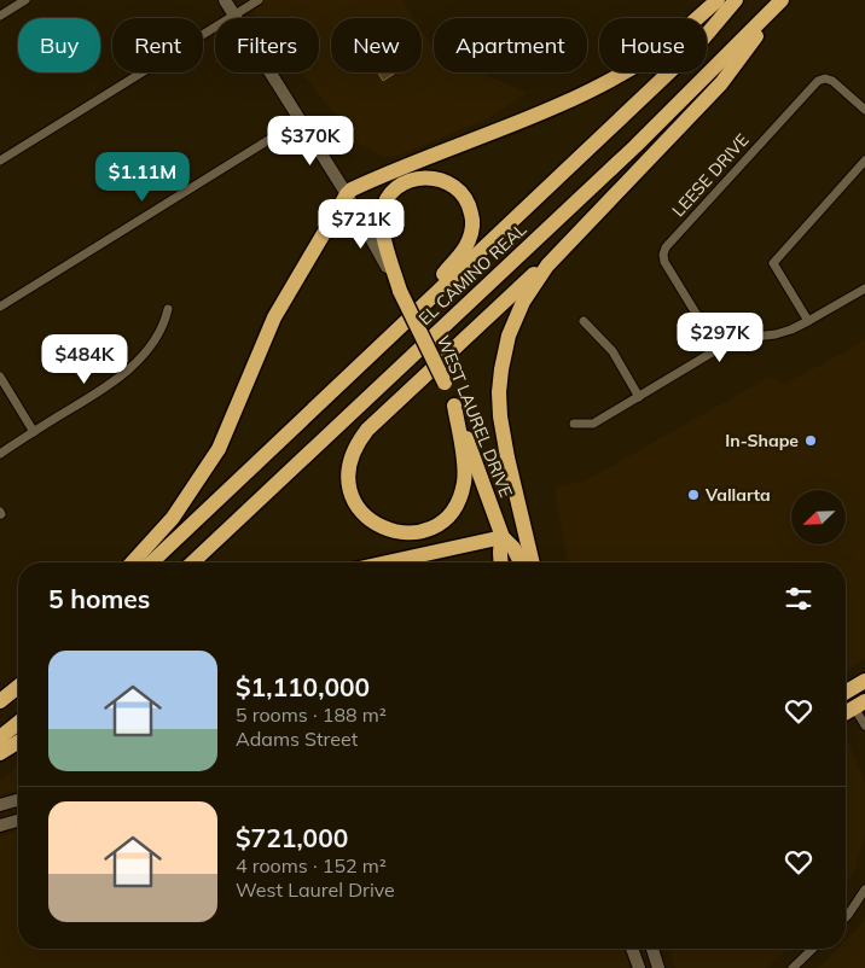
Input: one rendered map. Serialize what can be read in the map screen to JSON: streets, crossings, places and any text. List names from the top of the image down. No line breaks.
{"streets":{"highway":["EL CAMINO REAL","WEST LAUREL DRIVE"],"street":["LEESE DRIVE"]},"places":["In-Shape","Vallarta"],"north":"bottom left","page":{"chip":["Buy","Rent","Filters","New","Apartment","House"],"price":["$370K","$1.11M","$721K","$297K","$484K"],"heading":"5 homes","list":[{"name":"$1,110,000","note":"5 rooms · 188 m² · Adams Street"},{"name":"$721,000","note":"4 rooms · 152 m² · West Laurel Drive"}]}}
